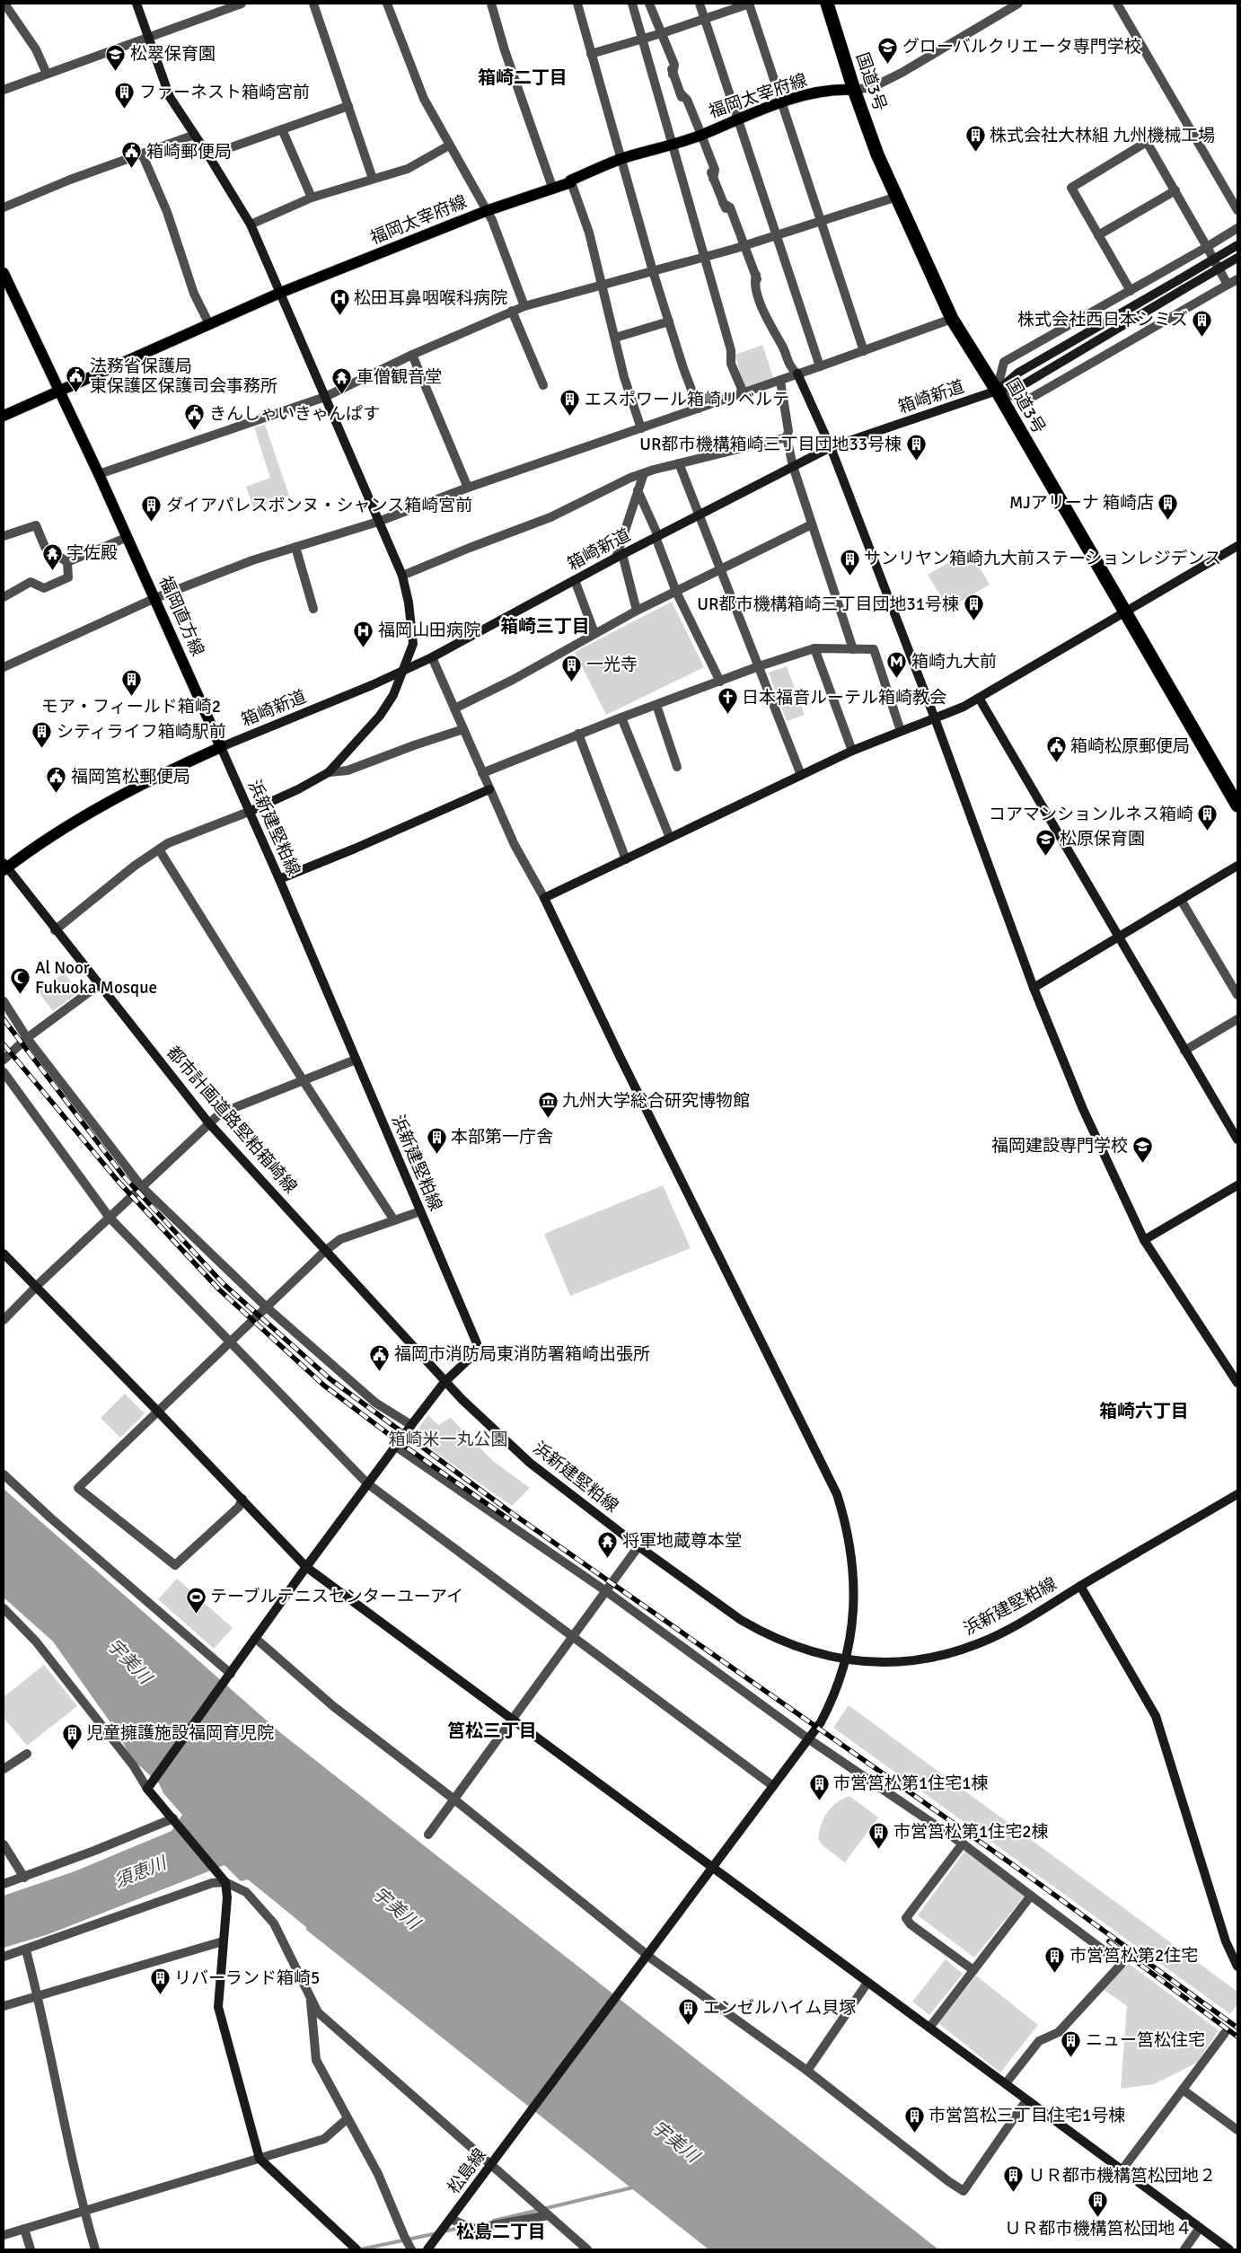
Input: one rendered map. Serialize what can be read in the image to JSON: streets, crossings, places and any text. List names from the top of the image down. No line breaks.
{"streets":{"highway":["国道3号"],"main road":["福岡太宰府線","福岡直方線"],"street":["箱崎新道","浜新建堅粕線","都市計画道路堅粕箱崎線","松島線"]},"crossings":[["国道3号","福岡太宰府線"],["国道3号","箱崎新道"],["福岡太宰府線","福岡直方線"],["箱崎新道","福岡直方線"],["箱崎新道","浜新建堅粕線"],["福岡直方線","浜新建堅粕線"],["浜新建堅粕線","都市計画道路堅粕箱崎線"],["浜新建堅粕線","松島線"]],"districts":["箱崎二丁目","箱崎三丁目","箱崎六丁目","筥松三丁目","松島二丁目"],"water":["宇美川","須恵川"],"parks":["箱崎米一丸公園"],"places":{"school or university":["グローバルクリエータ専門学校","松翠保育園","松原保育園","福岡建設専門学校"],"building":["ファーネスト箱崎宮前","株式会社大林組 九州機械工場","株式会社西日本シミズ","エスポワール箱崎リベルテ","UR都市機構箱崎三丁目団地33号棟","MJアリーナ 箱崎店","ダイアパレスボンヌ・シャンス箱崎宮前","サンリヤン箱崎九大前ステーションレジデンス","UR都市機構箱崎三丁目団地31号棟","一光寺","モア・フィールド箱崎2","シティライフ箱崎駅前","コアマンションルネス箱崎","本部第一庁舎","児童擁護施設福岡育児院","市営筥松第1住宅1棟","市営筥松第1住宅2棟","市営筥松第2住宅","リバーランド箱崎5","エンゼルハイム貝塚","ニュー筥松住宅","市営筥松三丁目住宅1号棟","ＵＲ都市機構筥松団地２","ＵＲ都市機構筥松団地４"],"public building":["箱崎郵便局","法務省保護局 東保護区保護司会事務所","きんしゃいきゃんぱす","箱崎松原郵便局","福岡筥松郵便局","福岡市消防局東消防署箱崎出張所"],"hospital":["松田耳鼻咽喉科病院","福岡山田病院"],"temple":["車僧観音堂","宇佐殿","将軍地蔵尊本堂"],"metro station":["箱崎九大前"],"church":["日本福音ルーテル箱崎教会"],"mosque":["Al Noor Fukuoka Mosque"],"museum":["九州大学総合研究博物館"],"sports":["テーブルテニスセンターユーアイ"]}}
